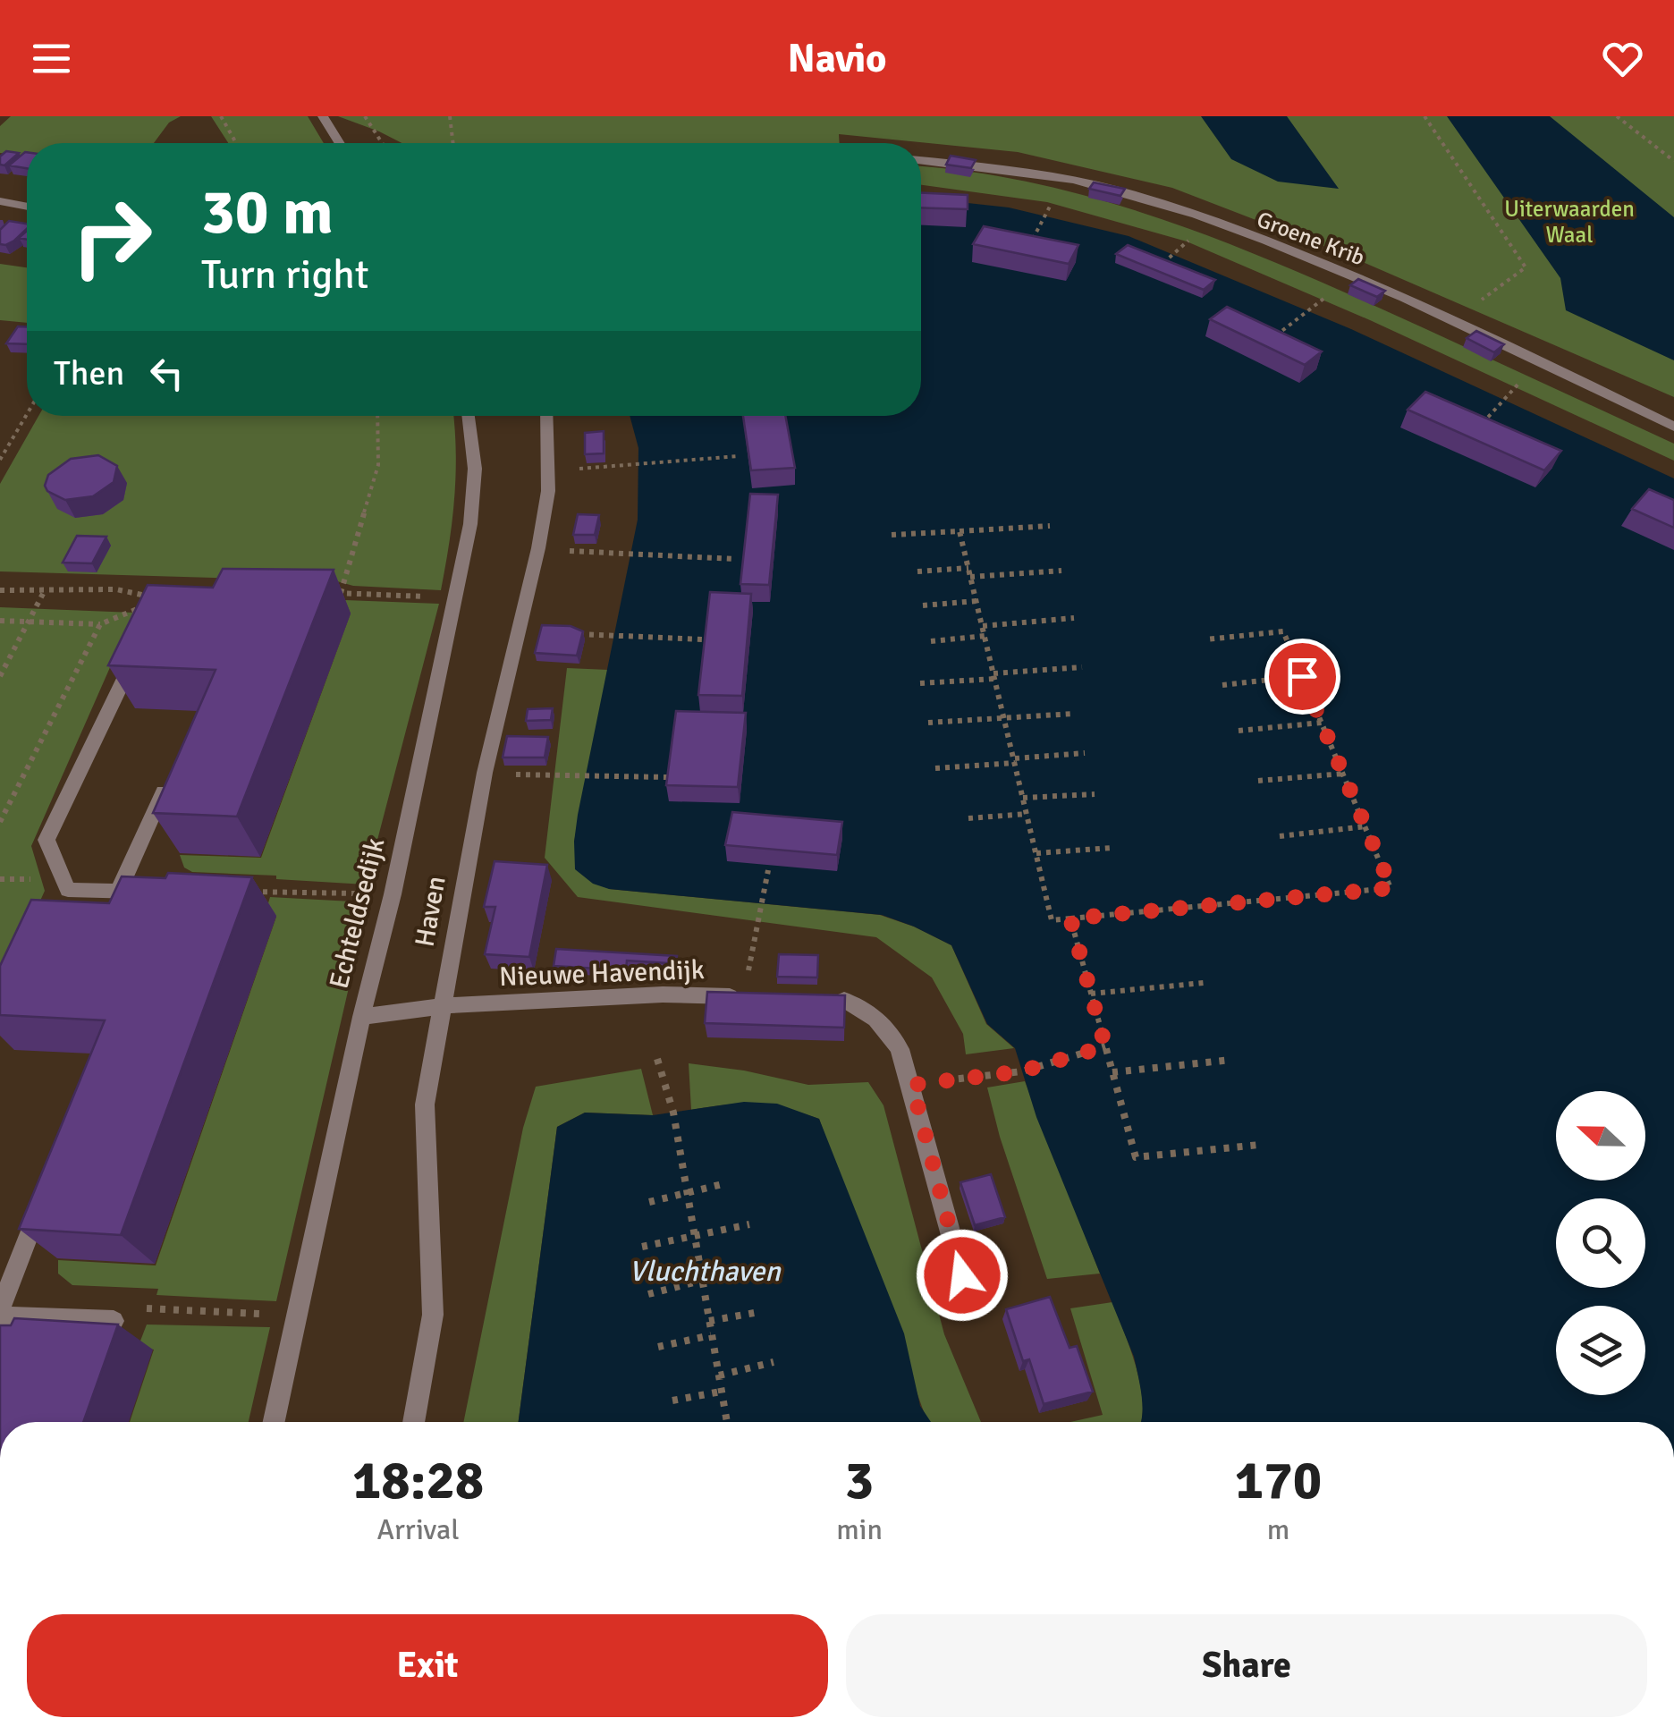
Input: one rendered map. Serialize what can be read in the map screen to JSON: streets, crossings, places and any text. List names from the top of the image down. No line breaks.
{"streets":{"street":["Groene Krib","Haven","Echteldsedijk","Nieuwe Havendijk"]},"crossings":[["Haven","Nieuwe Havendijk"],["Echteldsedijk","Nieuwe Havendijk"]],"water":["Vluchthaven"],"parks":["Uiterwaarden Waal"],"north":"left","page":{"header":"Navio","turn":["30 m","Turn right"],"then":"Then","eta":["18:28","Arrival","3","min","170","m"],"buttons":["Exit","Share"]}}
